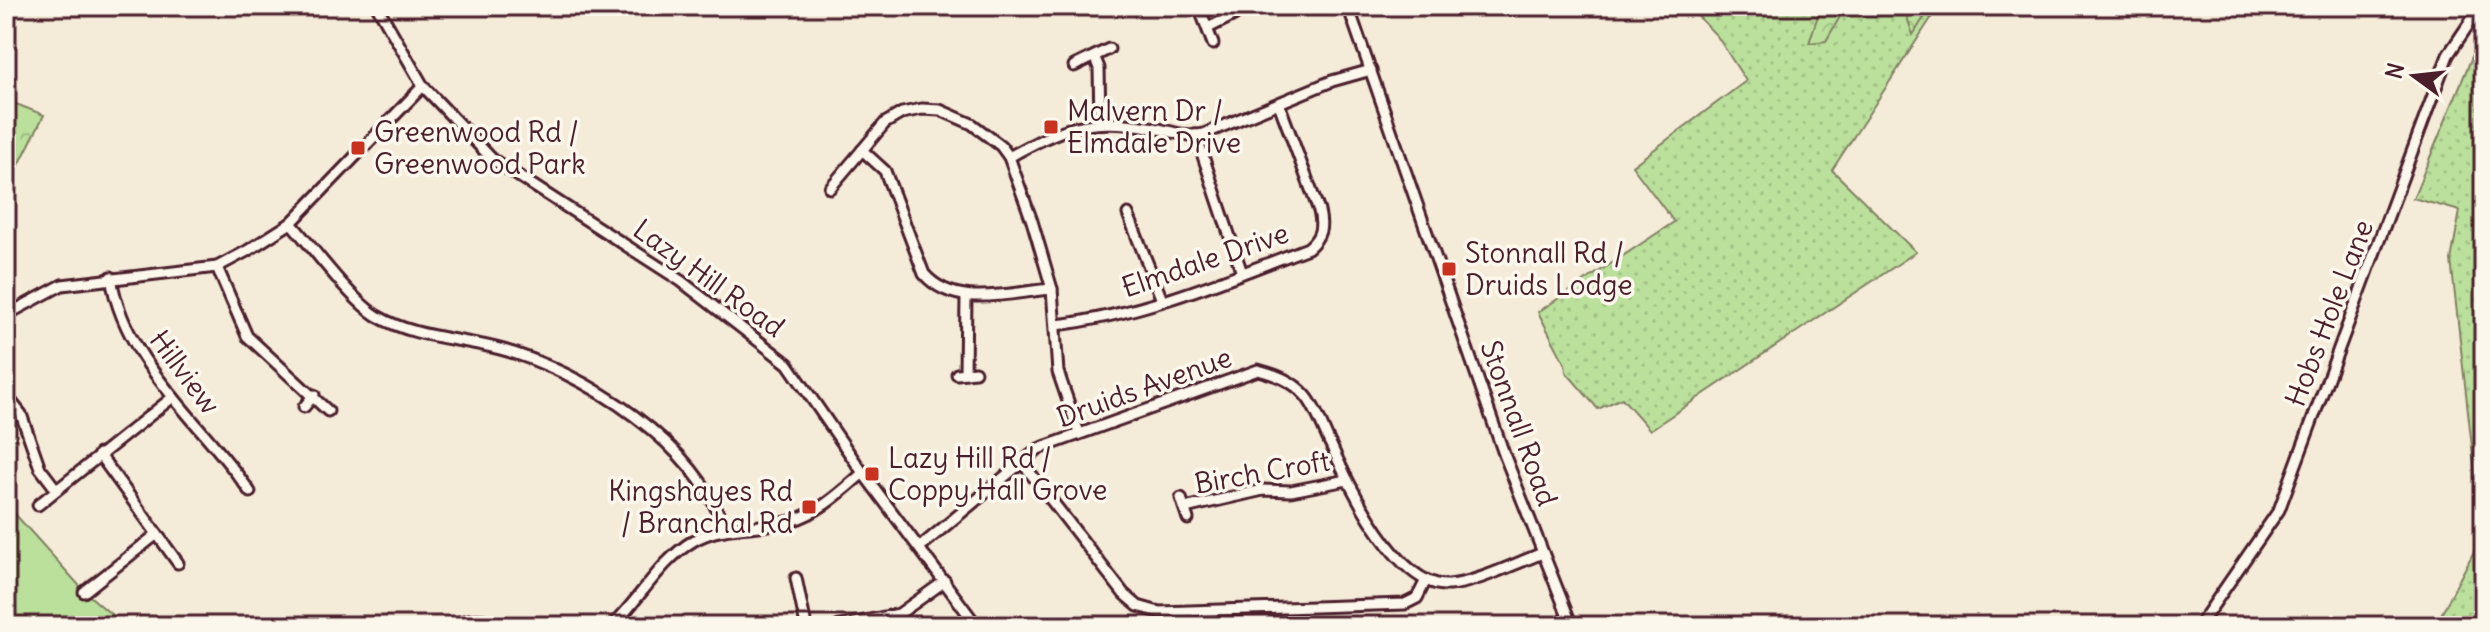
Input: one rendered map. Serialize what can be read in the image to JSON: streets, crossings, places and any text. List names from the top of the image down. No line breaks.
{"streets":{"street":["Elmdale Drive","Lazy Hill Road","Hobs Hole Lane","Hillview","Druids Avenue","Stonnall Road","Birch Croft"]},"crossings":[["Lazy Hill Road","Druids Avenue"],["Druids Avenue","Birch Croft"]],"places":{"transit":["Malvern Dr / Elmdale Drive","Greenwood Rd / Greenwood Park","Stonnall Rd / Druids Lodge","Lazy Hill Rd / Coppy Hall Grove","Kingshayes Rd / Branchal Rd"]},"north":"left"}
